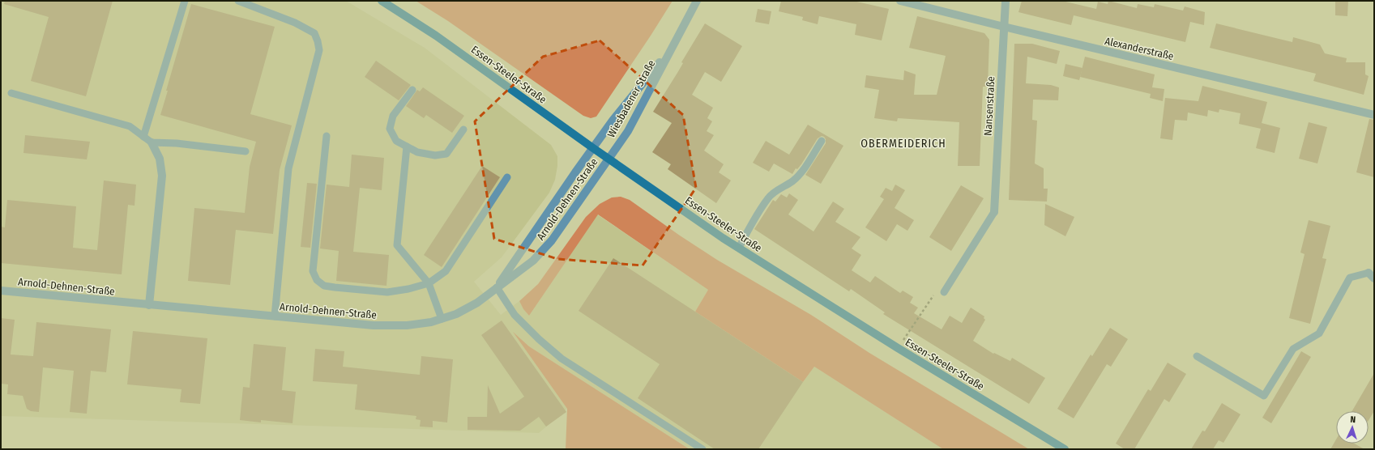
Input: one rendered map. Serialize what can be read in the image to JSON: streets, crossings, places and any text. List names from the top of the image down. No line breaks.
{"streets":{"main road":["Essen-Steeler-Straße"],"street":["Alexanderstraße","Wiesbadener Straße","Nansenstraße","Arnold-Dehnen-Straße"]},"crossings":[["Alexanderstraße","Nansenstraße"],["Essen-Steeler-Straße","Wiesbadener Straße"],["Essen-Steeler-Straße","Arnold-Dehnen-Straße"],["Wiesbadener Straße","Arnold-Dehnen-Straße"]],"districts":["OBERMEIDERICH"],"north":"top"}
